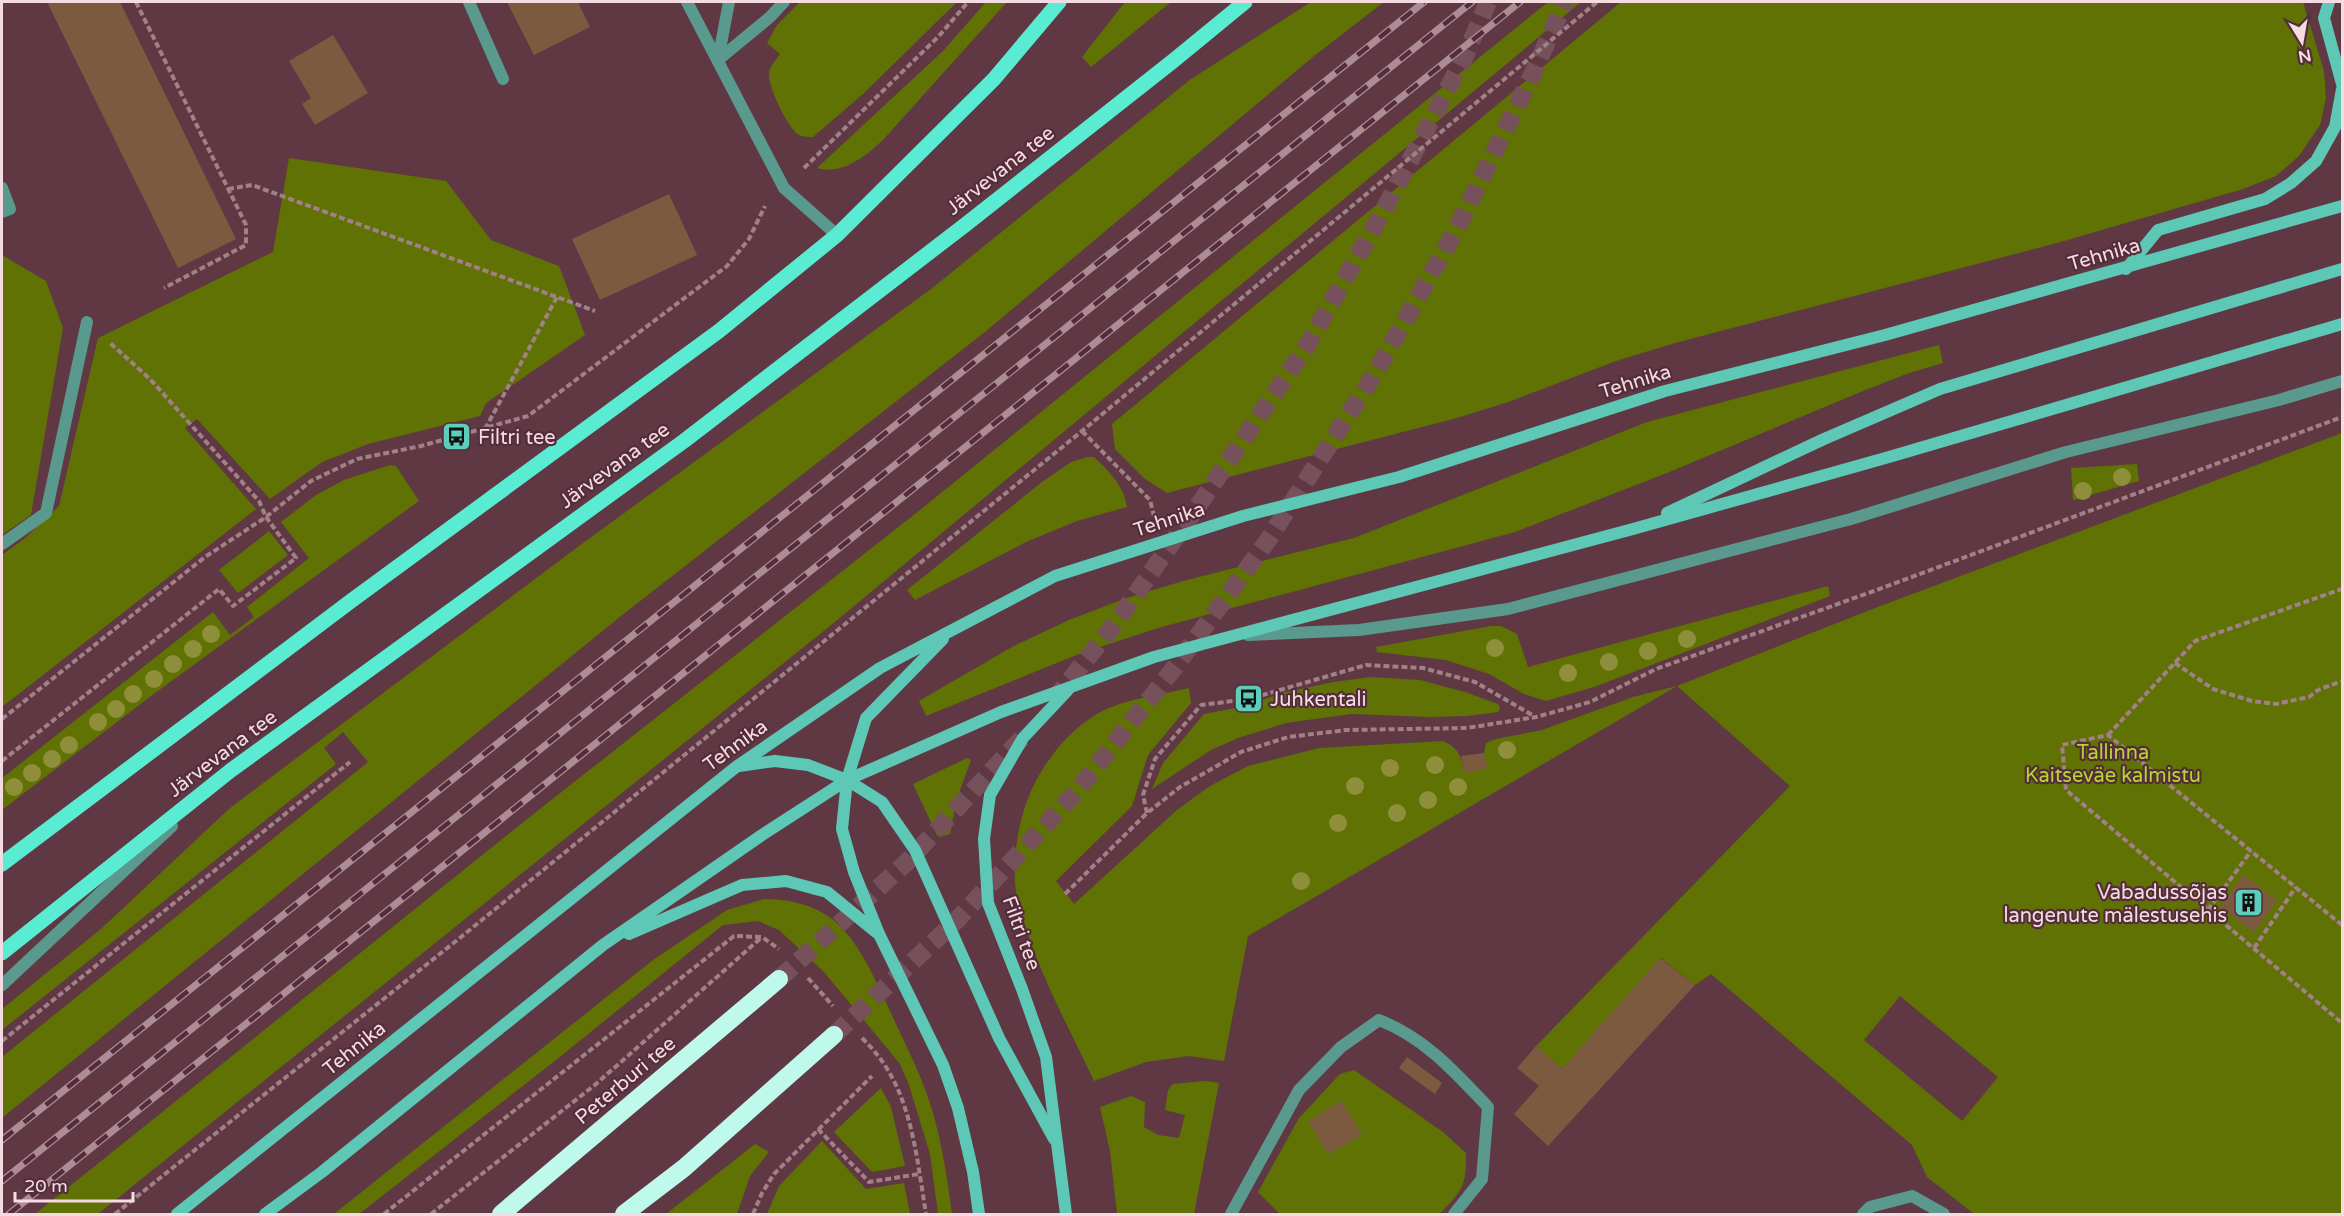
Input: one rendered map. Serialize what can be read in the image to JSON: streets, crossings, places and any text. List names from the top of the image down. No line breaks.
{"streets":{"highway":["Peterburi tee"],"main road":["Järvevana tee","Tehnika","Filtri tee"]},"parks":["Tallinna Kaitseväe kalmistu"],"places":{"bus stop":["Filtri tee","Juhkentali"],"building":["Vabadussõjas langenute mälestusehis"]},"scale_bar":"20 m","north":"bottom"}
